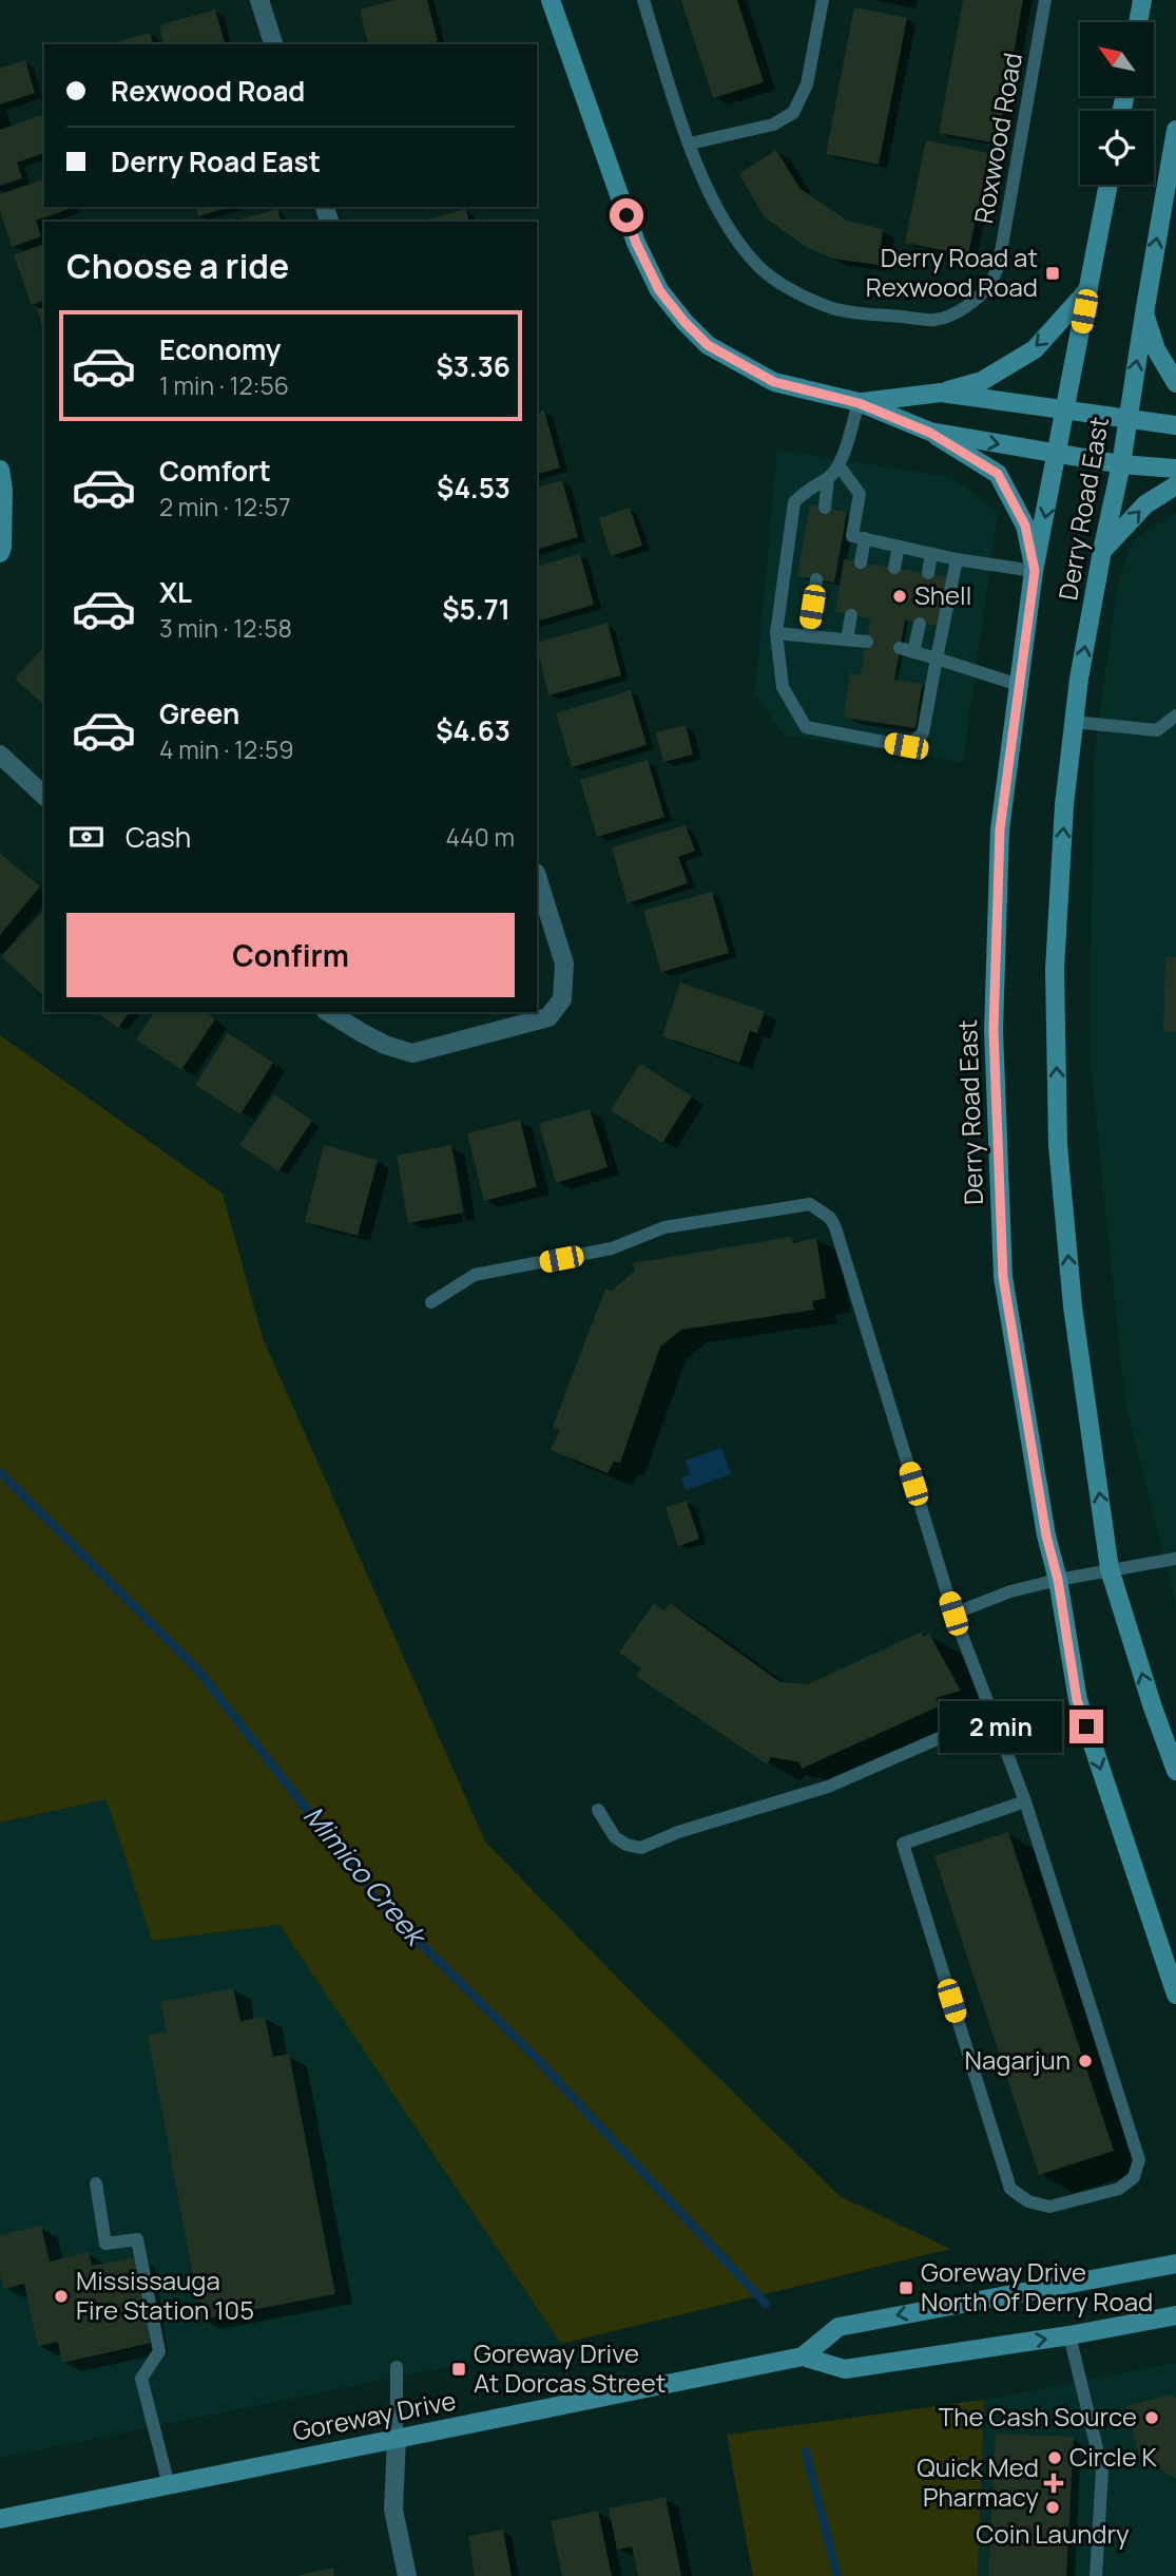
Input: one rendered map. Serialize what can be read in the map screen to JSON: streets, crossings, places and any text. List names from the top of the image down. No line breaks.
{"streets":{"main road":["Derry Road East","Goreway Drive"],"lane":["Roxwood Road"]},"water":["Mimico Creek"],"places":{"transit":["Derry Road at Rexwood Road","Goreway Drive North Of Derry Road","Goreway Drive At Dorcas Street"],"other":["Shell","Nagarjun","Mississauga Fire Station 105","The Cash Source","Circle K","Coin Laundry"],"health":["Quick Med Pharmacy"]},"north":"top left","page":{"banner":["Rexwood Road","Derry Road East"],"heading":"Choose a ride","list":[{"name":"Economy","note":"1 min · 12:56","value":"$3.36"},{"name":"Comfort","note":"2 min · 12:57","value":"$4.53"},{"name":"XL","note":"3 min · 12:58","value":"$5.71"},{"name":"Green","note":"4 min · 12:59","value":"$4.63"}],"pay":["Cash","440 m"],"buttons":"Confirm","bubble":"2 min"}}
